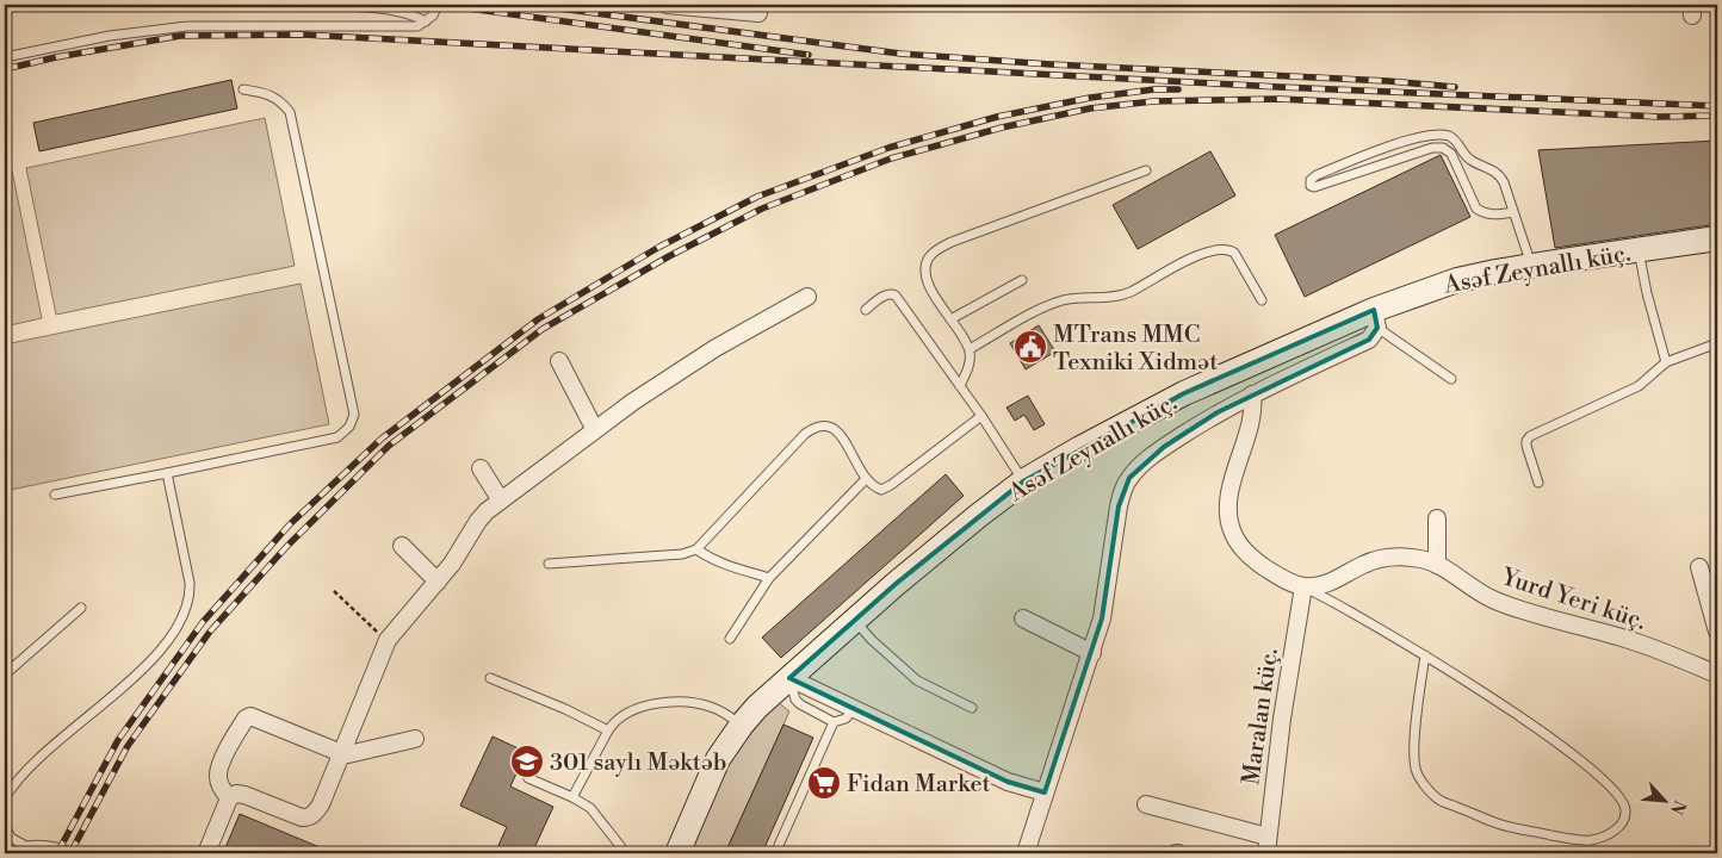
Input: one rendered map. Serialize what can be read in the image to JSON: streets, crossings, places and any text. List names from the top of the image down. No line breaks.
{"streets":{"main road":["Asəf Zeynallı küç."],"street":["Yurd Yeri küç.","Maralan küç."]},"crossings":[["Yurd Yeri küç.","Maralan küç."]],"places":{"public building":["MTrans MMC Texniki Xidmət"],"school or university":["301 saylı Məktəb"],"supermarket":["Fidan Market"]},"north":"bottom right"}
